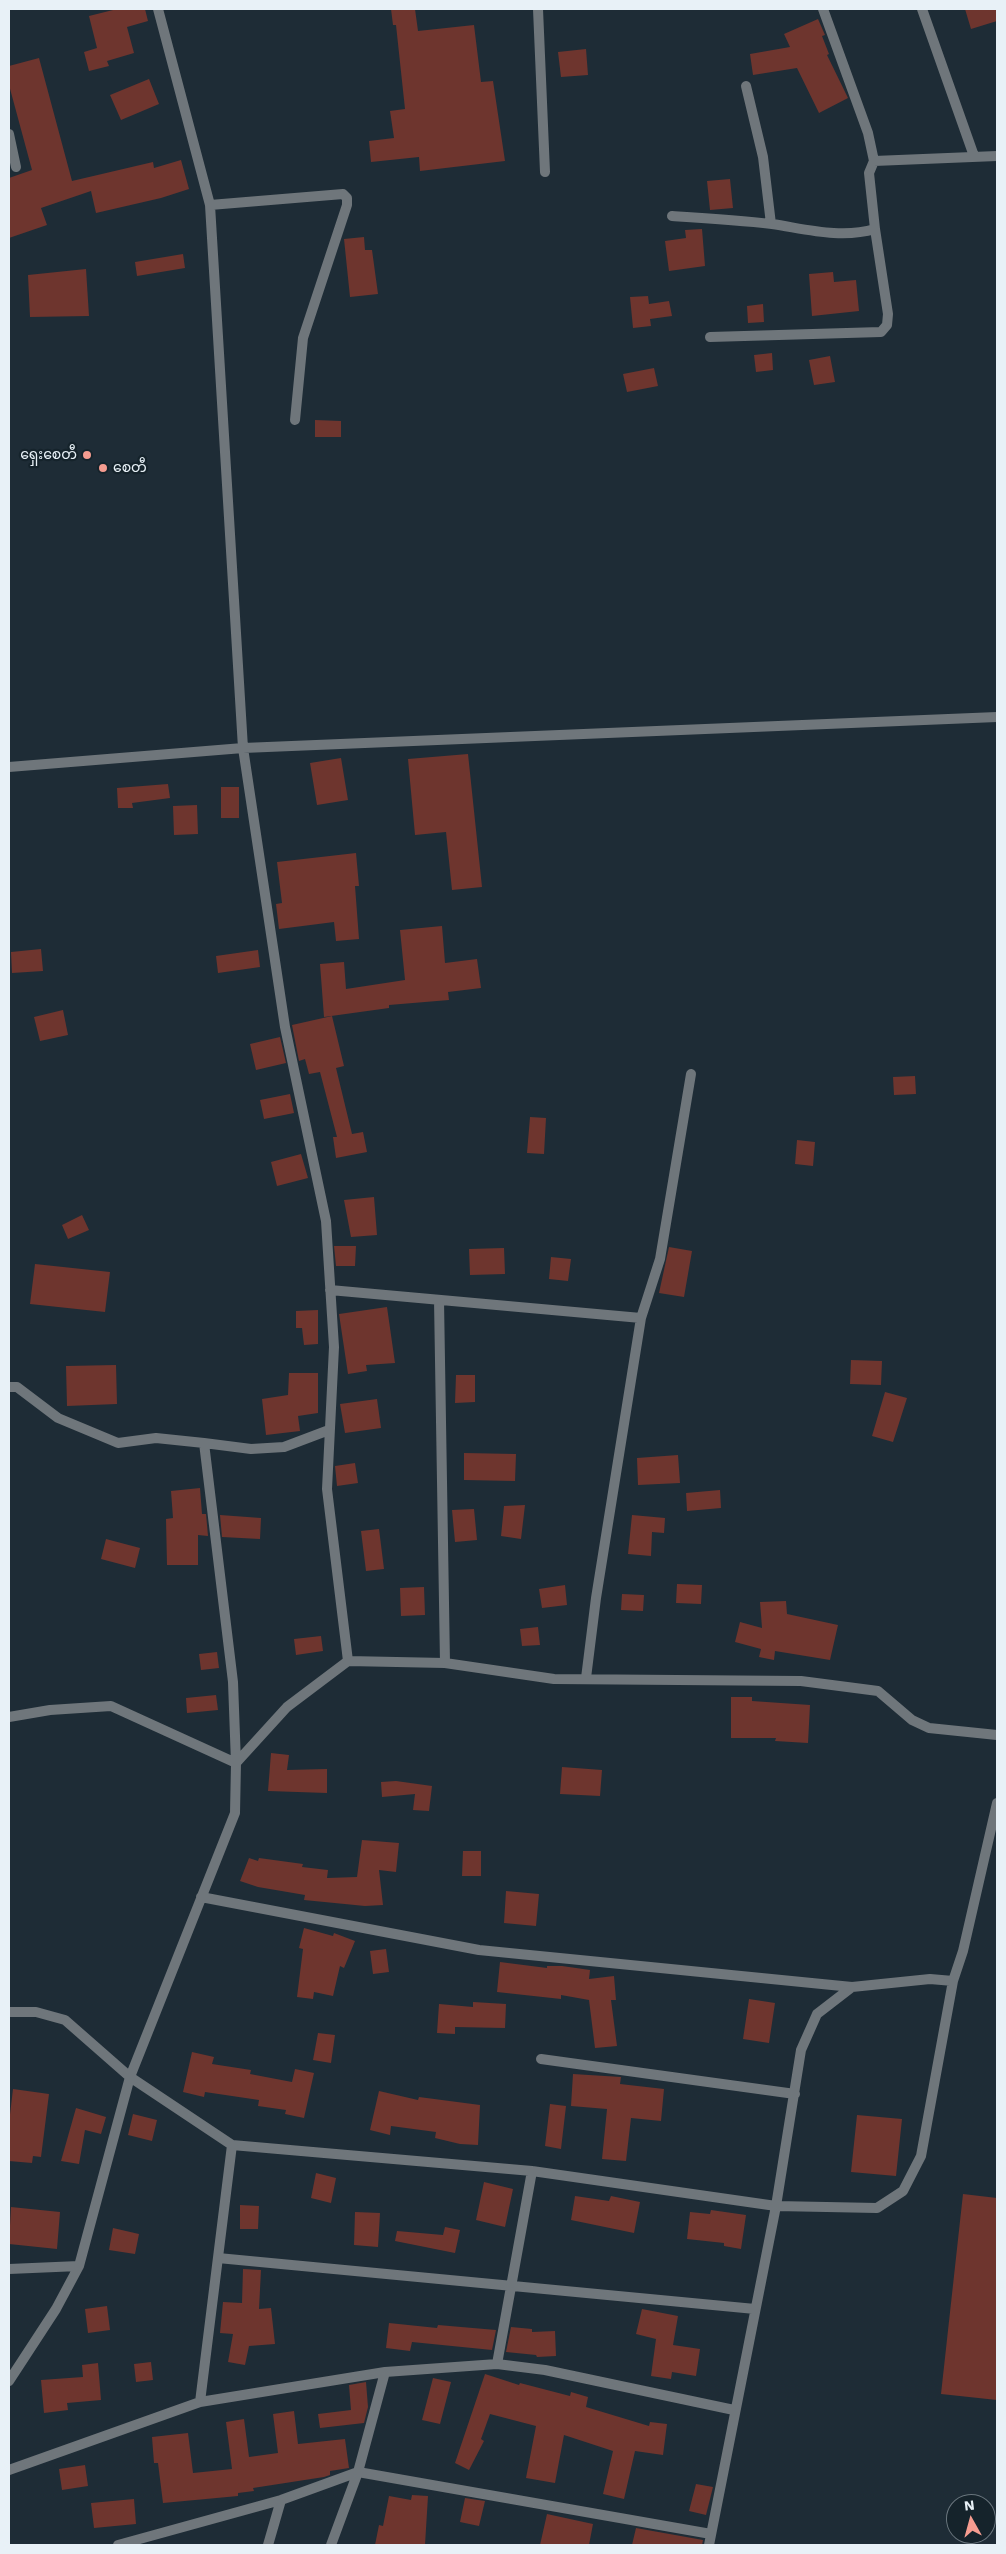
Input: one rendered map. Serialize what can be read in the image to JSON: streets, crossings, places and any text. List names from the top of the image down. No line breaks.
{"places":["ရှေးစေတီ","စေတီ"],"north":"top"}
